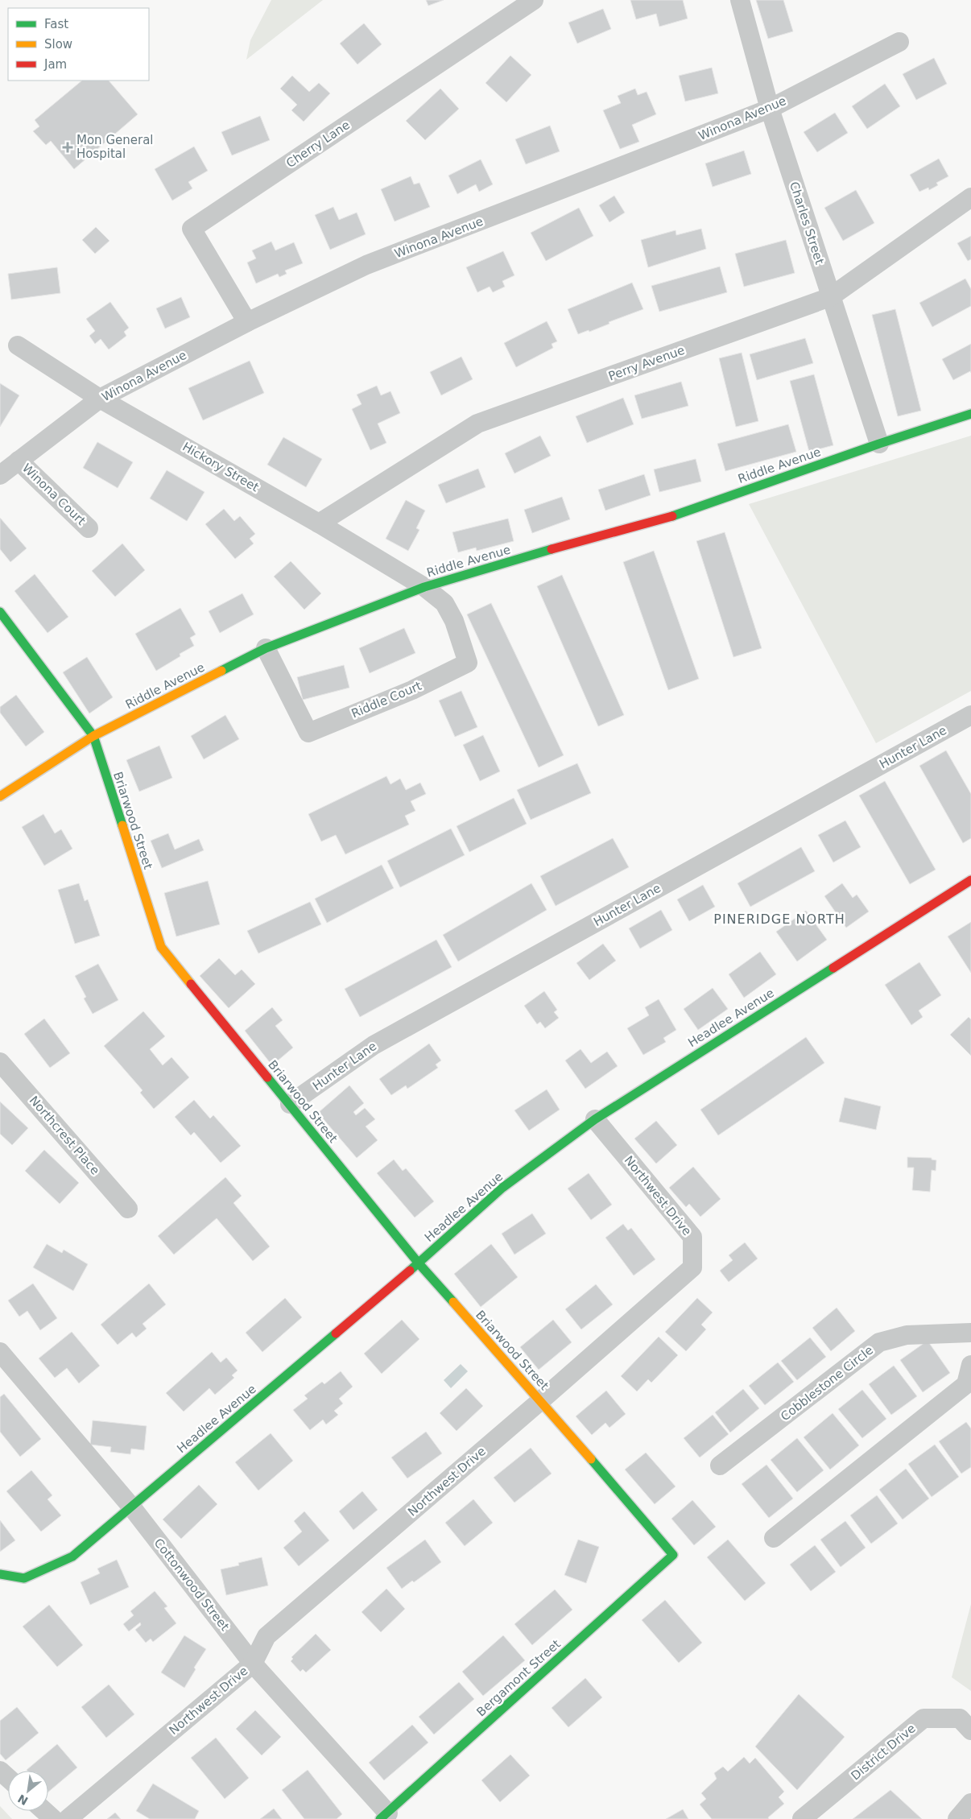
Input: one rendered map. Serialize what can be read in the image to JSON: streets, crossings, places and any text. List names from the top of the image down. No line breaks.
{"streets":{"street":["Winona Avenue","Cherry Lane","Charles Street","Perry Avenue","Riddle Avenue","Hickory Street","Winona Court","Riddle Court","Hunter Lane","Briarwood Street","Headlee Avenue","Northcrest Place","Northwest Drive","Cobblestone Circle","Cottonwood Street","Bergamont Street","District Drive"]},"crossings":[["Winona Avenue","Cherry Lane"],["Winona Avenue","Charles Street"],["Winona Avenue","Hickory Street"],["Winona Avenue","Winona Court"],["Charles Street","Perry Avenue"],["Charles Street","Riddle Avenue"],["Perry Avenue","Hickory Street"],["Riddle Avenue","Hickory Street"],["Riddle Avenue","Riddle Court"],["Riddle Avenue","Briarwood Street"],["Hickory Street","Riddle Court"],["Hunter Lane","Briarwood Street"],["Briarwood Street","Headlee Avenue"],["Briarwood Street","Northwest Drive"],["Briarwood Street","Bergamont Street"],["Headlee Avenue","Northwest Drive"],["Headlee Avenue","Cottonwood Street"],["Northwest Drive","Cottonwood Street"],["Cottonwood Street","Bergamont Street"]],"districts":["PINERIDGE NORTH"],"places":{"health":["Mon General Hospital"]},"legend":["Fast","Slow","Jam"],"north":"bottom left"}
